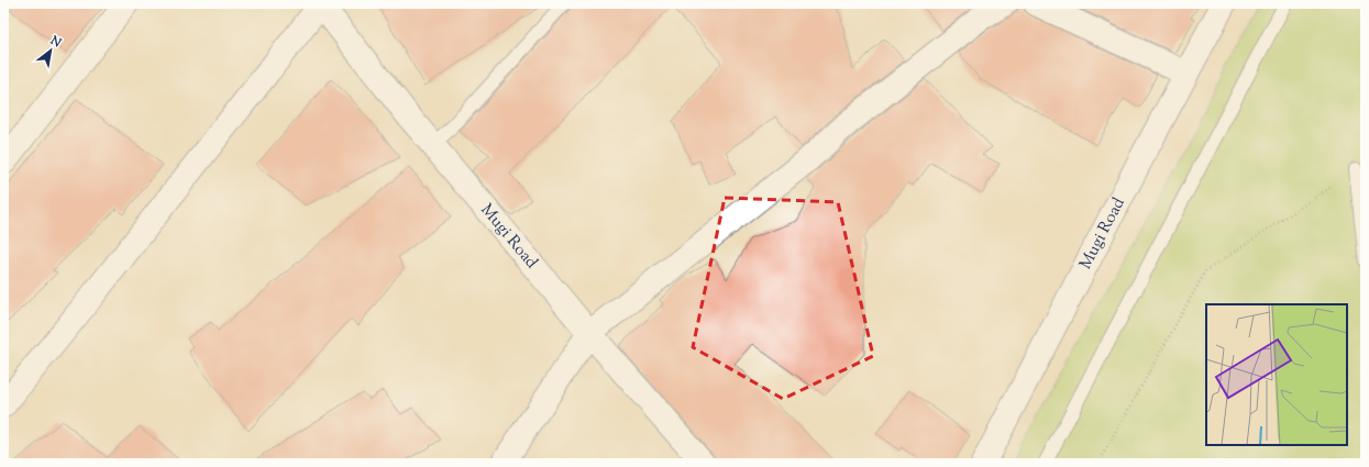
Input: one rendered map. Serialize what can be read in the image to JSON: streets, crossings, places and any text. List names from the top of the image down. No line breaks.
{"streets":{"street":["Mugi Road"]},"north":"top right"}
